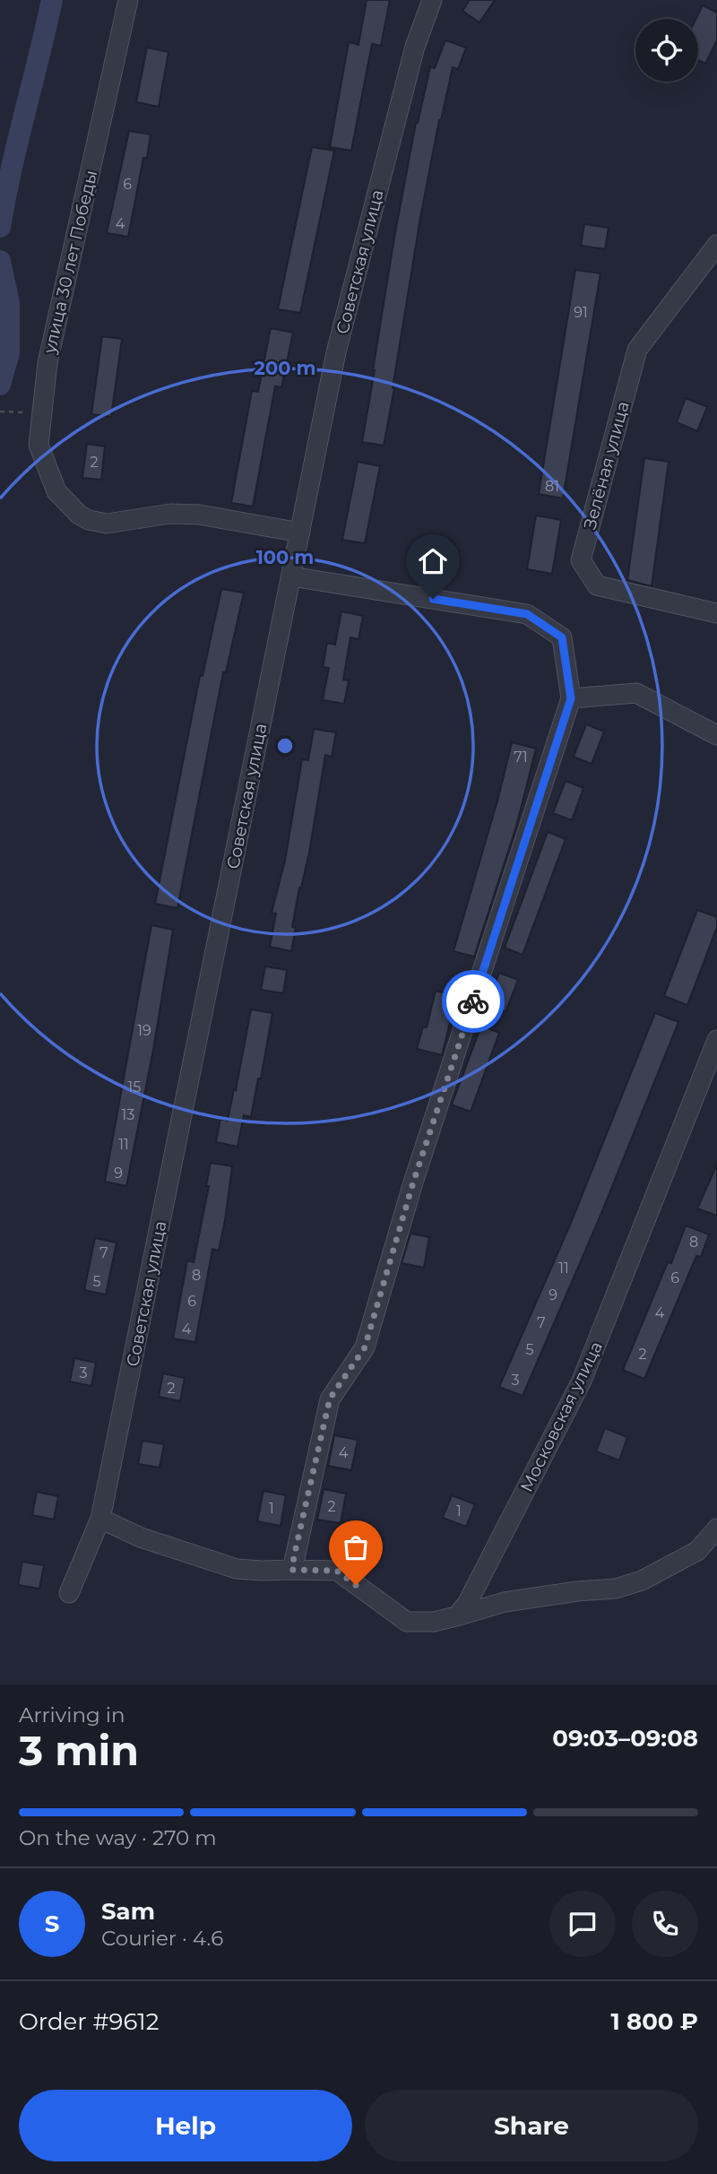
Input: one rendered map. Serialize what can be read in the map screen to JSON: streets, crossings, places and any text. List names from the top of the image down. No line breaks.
{"streets":{"street":["улица 30 лет Победы","Советская улица","Зелёная улица","Московская улица"]},"crossings":[["улица 30 лет Победы","Советская улица"]],"house_numbers":["6","4","91","2","81","71","19","15","13","11","9","8","7","11","8","6","5","9","6","4","7","4","5","2","3","3","2","4","2","1","1"],"page":{"heading":["3 min","Arriving in","09:03–09:08"],"panel":["Sam","Courier · 4.6","Order #9612","1 800 ₽"],"bar":"On the way · 270 m","round":"S","buttons":["Help","Share"]},"rings":["200 m","100 m"]}
